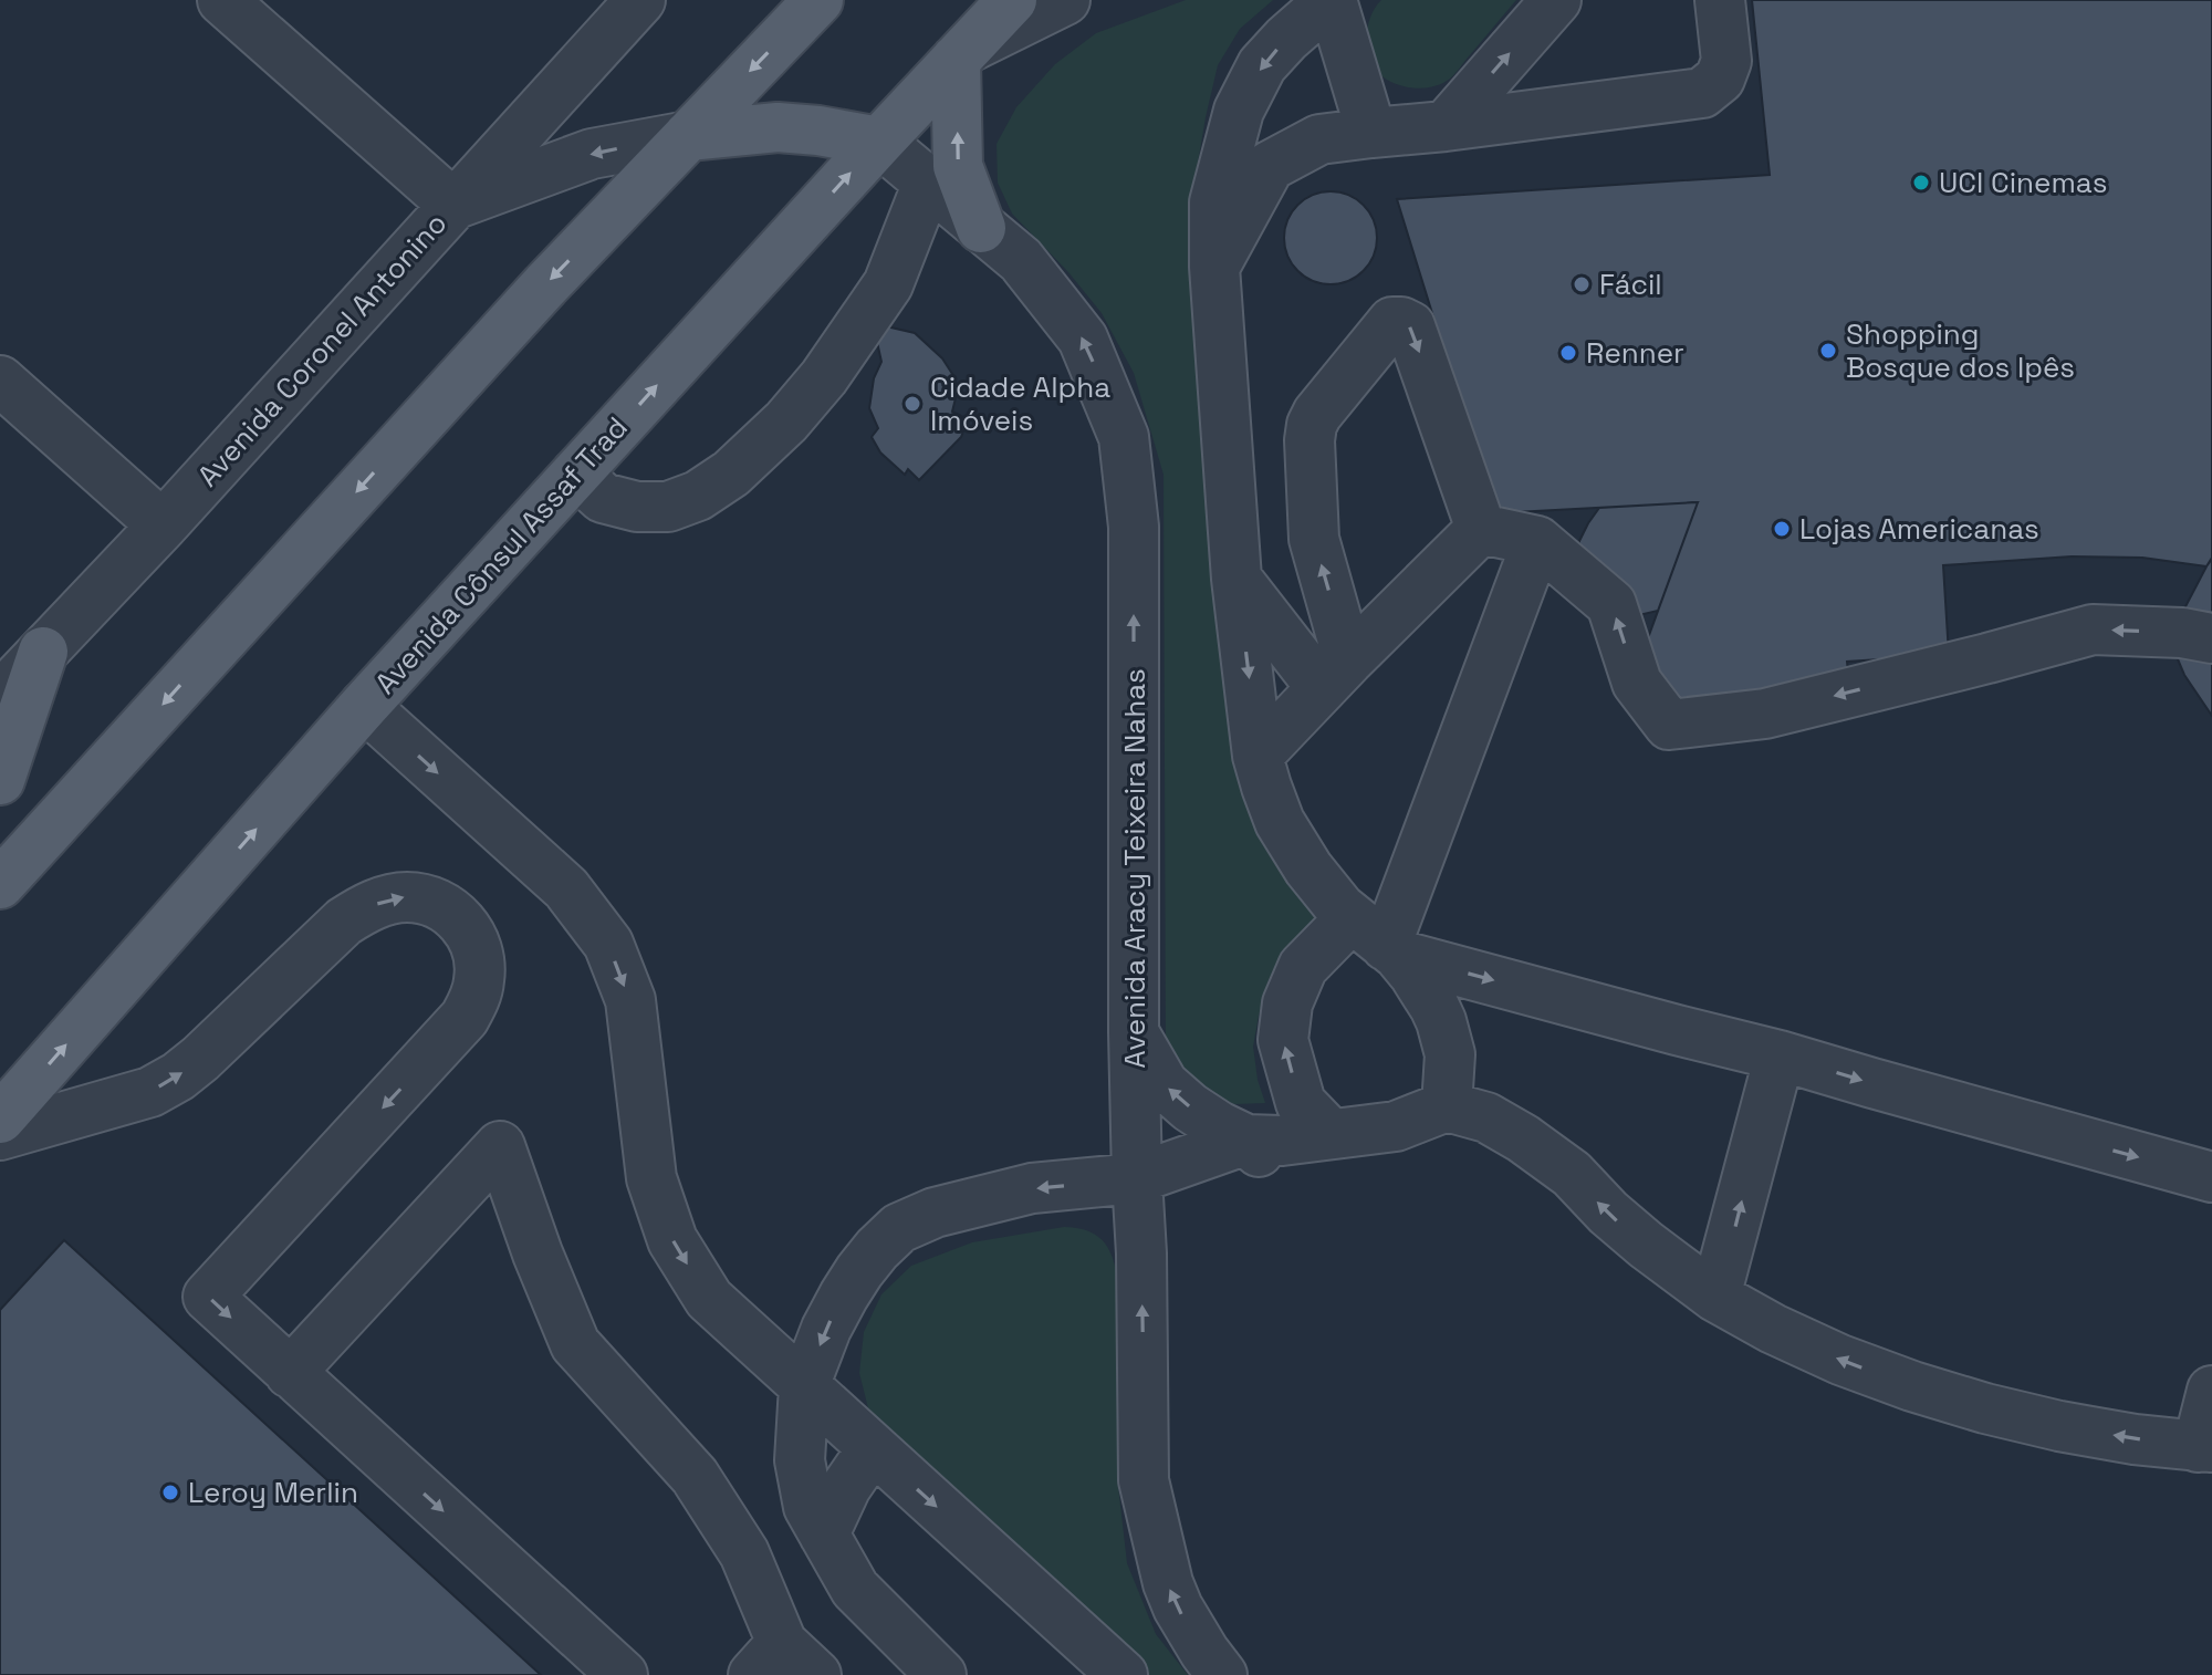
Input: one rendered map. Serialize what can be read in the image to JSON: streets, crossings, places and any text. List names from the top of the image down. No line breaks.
{"streets":{"main road":["Avenida Cônsul Assaf Trad"],"street":["Avenida Coronel Antonino","Avenida Aracy Teixeira Nahas"]},"crossings":[["Avenida Cônsul Assaf Trad","Avenida Aracy Teixeira Nahas"]],"places":["UCI Cinemas","Fácil","Shopping Bosque dos Ipês","Renner","Cidade Alpha Imóveis","Lojas Americanas","Leroy Merlin"]}
